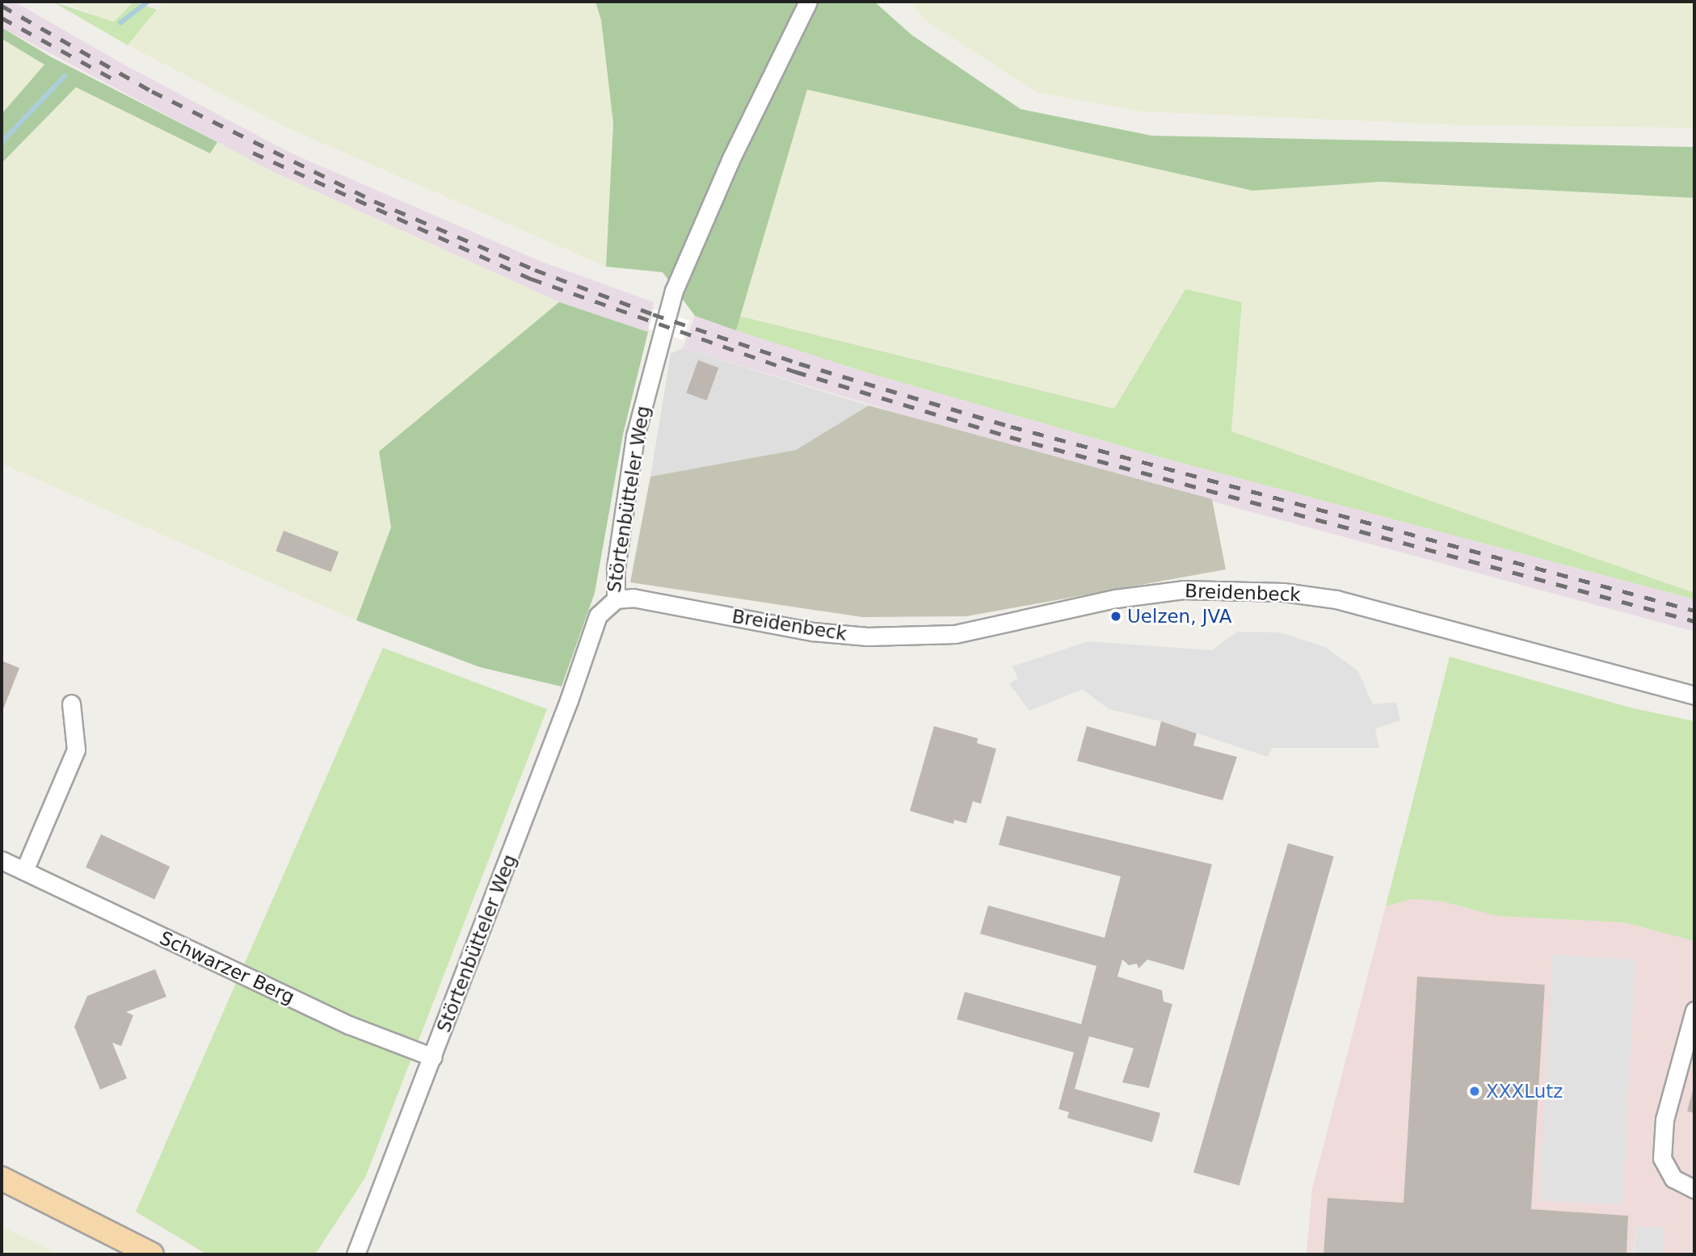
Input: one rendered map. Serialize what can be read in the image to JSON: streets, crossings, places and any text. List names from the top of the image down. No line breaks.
{"streets":{"street":["Störtenbütteler Weg","Breidenbeck","Schwarzer Berg"]},"crossings":[["Störtenbütteler Weg","Breidenbeck"],["Störtenbütteler Weg","Schwarzer Berg"]],"places":["Uelzen, JVA","XXXLutz"]}
